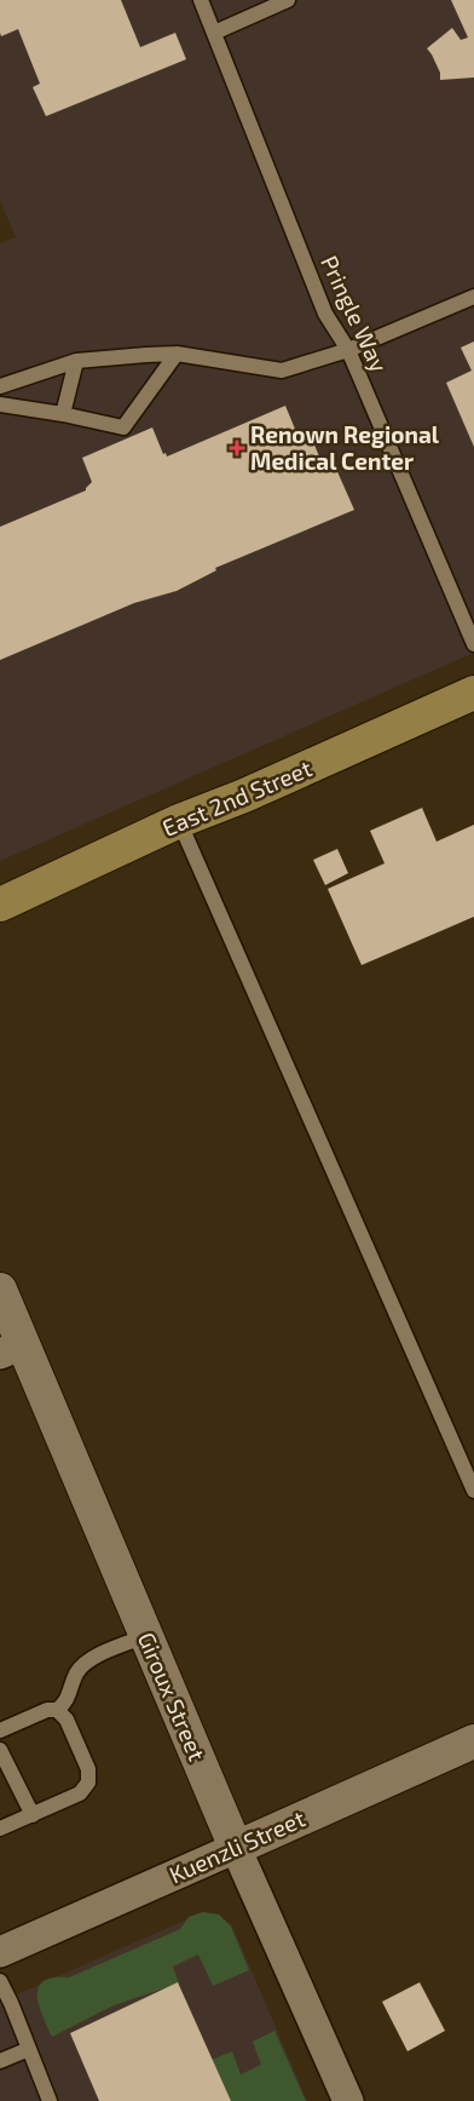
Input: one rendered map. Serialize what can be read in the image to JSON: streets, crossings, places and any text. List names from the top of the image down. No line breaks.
{"streets":{"main road":["East 2nd Street"],"street":["Giroux Street","Kuenzli Street"],"lane":["Pringle Way"]},"crossings":[["Giroux Street","Kuenzli Street"]],"places":{"health":["Renown Regional Medical Center"]}}
